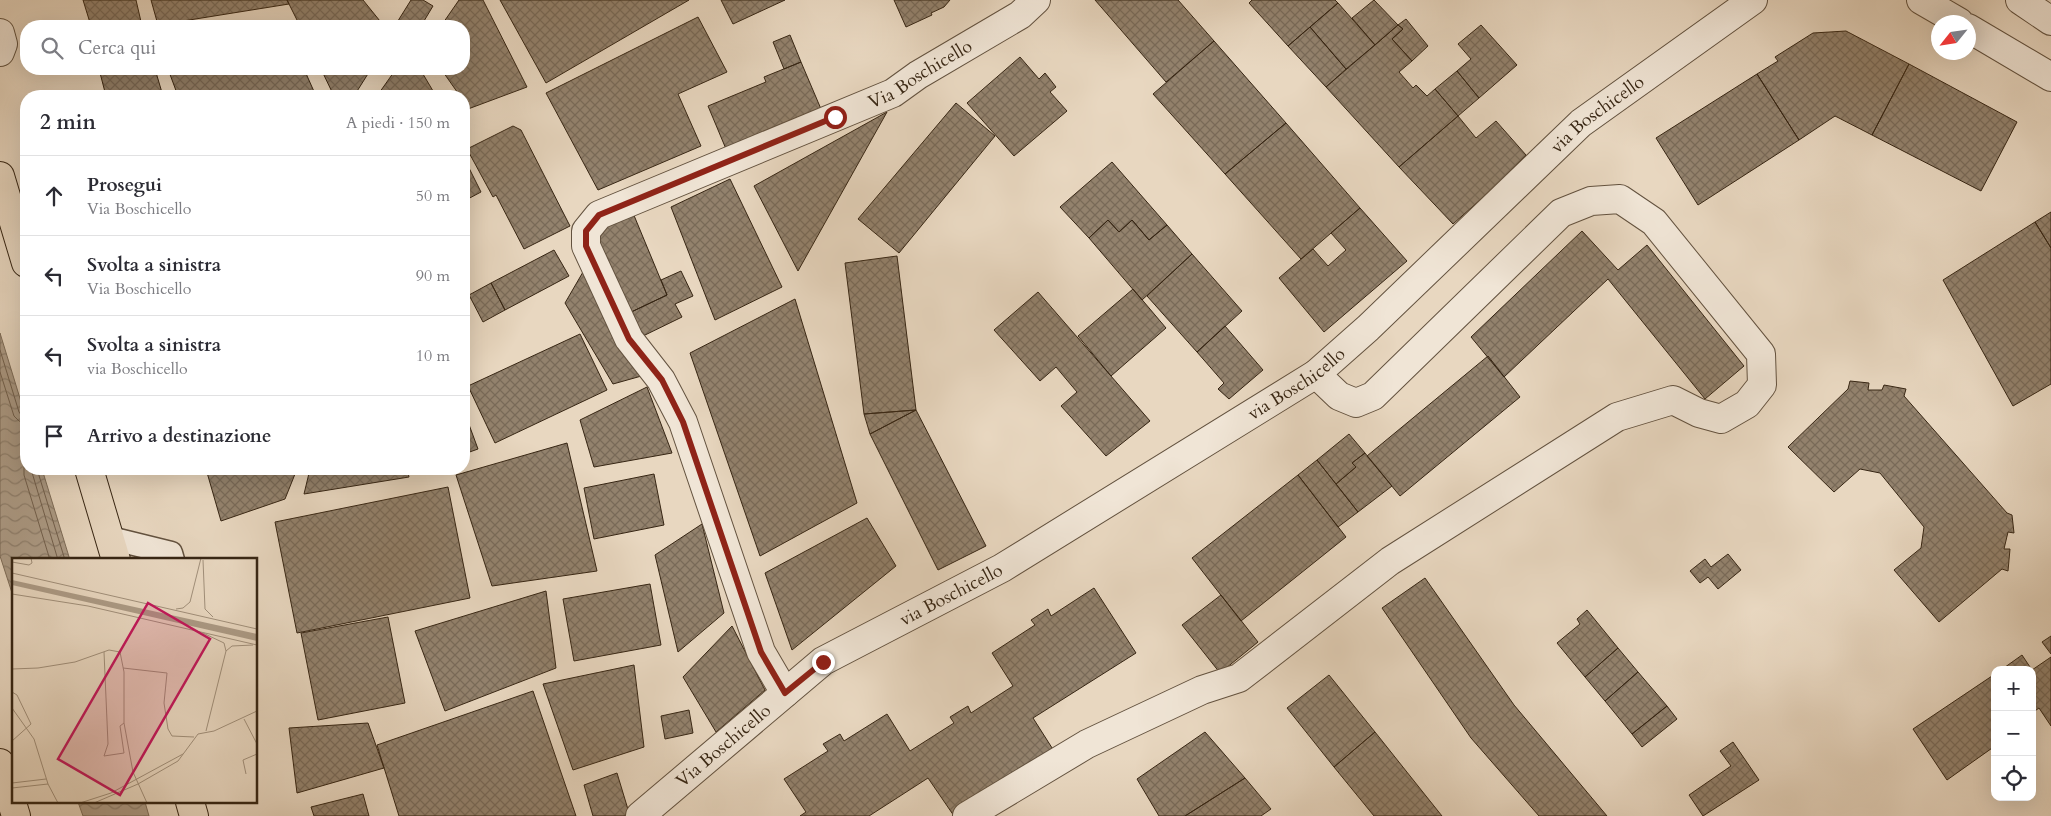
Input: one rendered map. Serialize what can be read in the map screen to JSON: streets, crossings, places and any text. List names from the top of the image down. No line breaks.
{"streets":{"street":["Via Boschicello","via Boschicello"]},"crossings":[["Via Boschicello","via Boschicello"]],"north":"bottom left","page":{"search":"Cerca qui","heading":["2 min","A piedi · 150 m"],"list":[["Prosegui","Via Boschicello","50 m"],["Svolta a sinistra","Via Boschicello","90 m"],["Svolta a sinistra","via Boschicello","10 m"],"Arrivo a destinazione"],"map_buttons":["+","−"]}}
